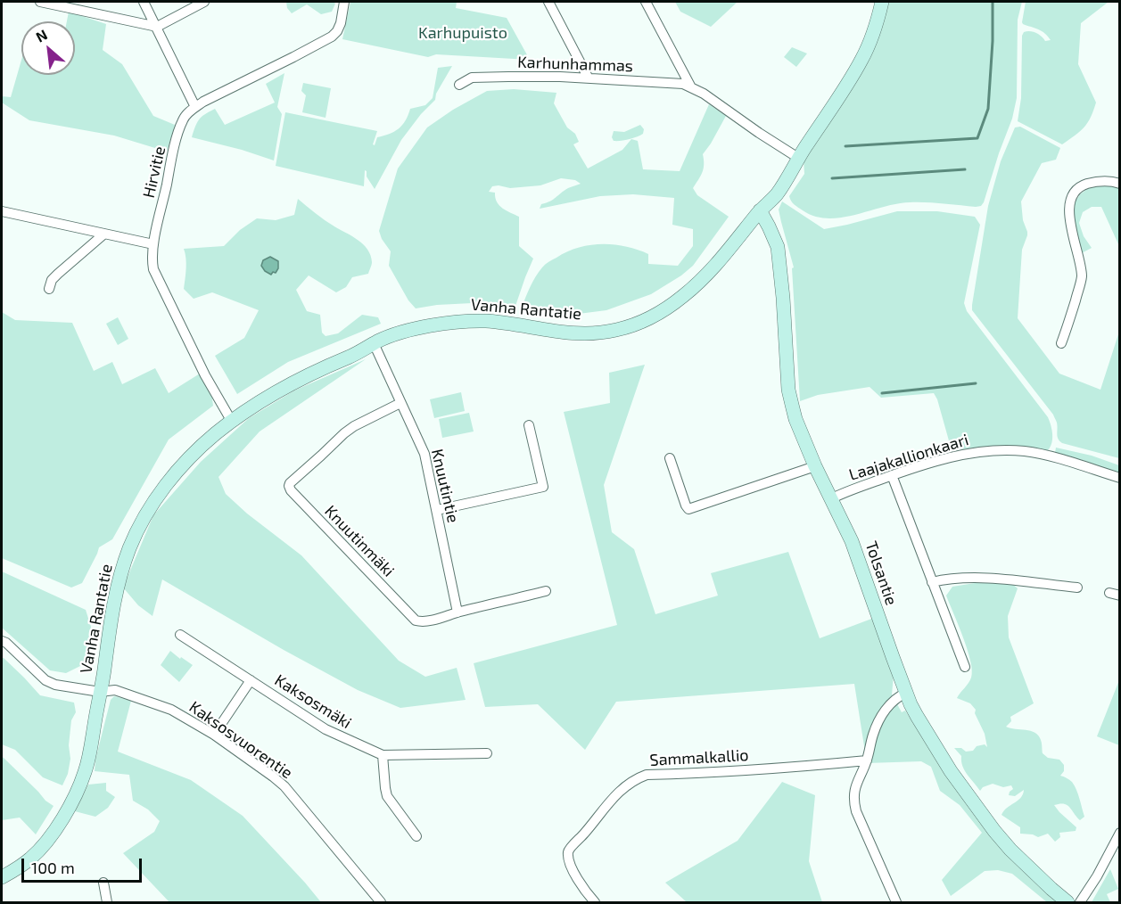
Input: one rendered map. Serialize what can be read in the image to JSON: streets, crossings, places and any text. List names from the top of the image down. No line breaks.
{"streets":{"main road":["Vanha Rantatie","Tolsantie"],"street":["Karhunhammas","Hirvitie","Laajakallionkaari","Knuutintie","Knuutinmäki","Kaksosmäki","Kaksosvuorentie","Sammalkallio"]},"crossings":[["Hirvitie","Vanha Rantatie"],["Vanha Rantatie","Knuutintie"],["Vanha Rantatie","Tolsantie"],["Vanha Rantatie","Kaksosvuorentie"],["Laajakallionkaari","Tolsantie"],["Knuutintie","Knuutinmäki"],["Kaksosmäki","Kaksosvuorentie"]],"parks":["Karhupuisto"],"scale_bar":"100 m","north":"top left"}
